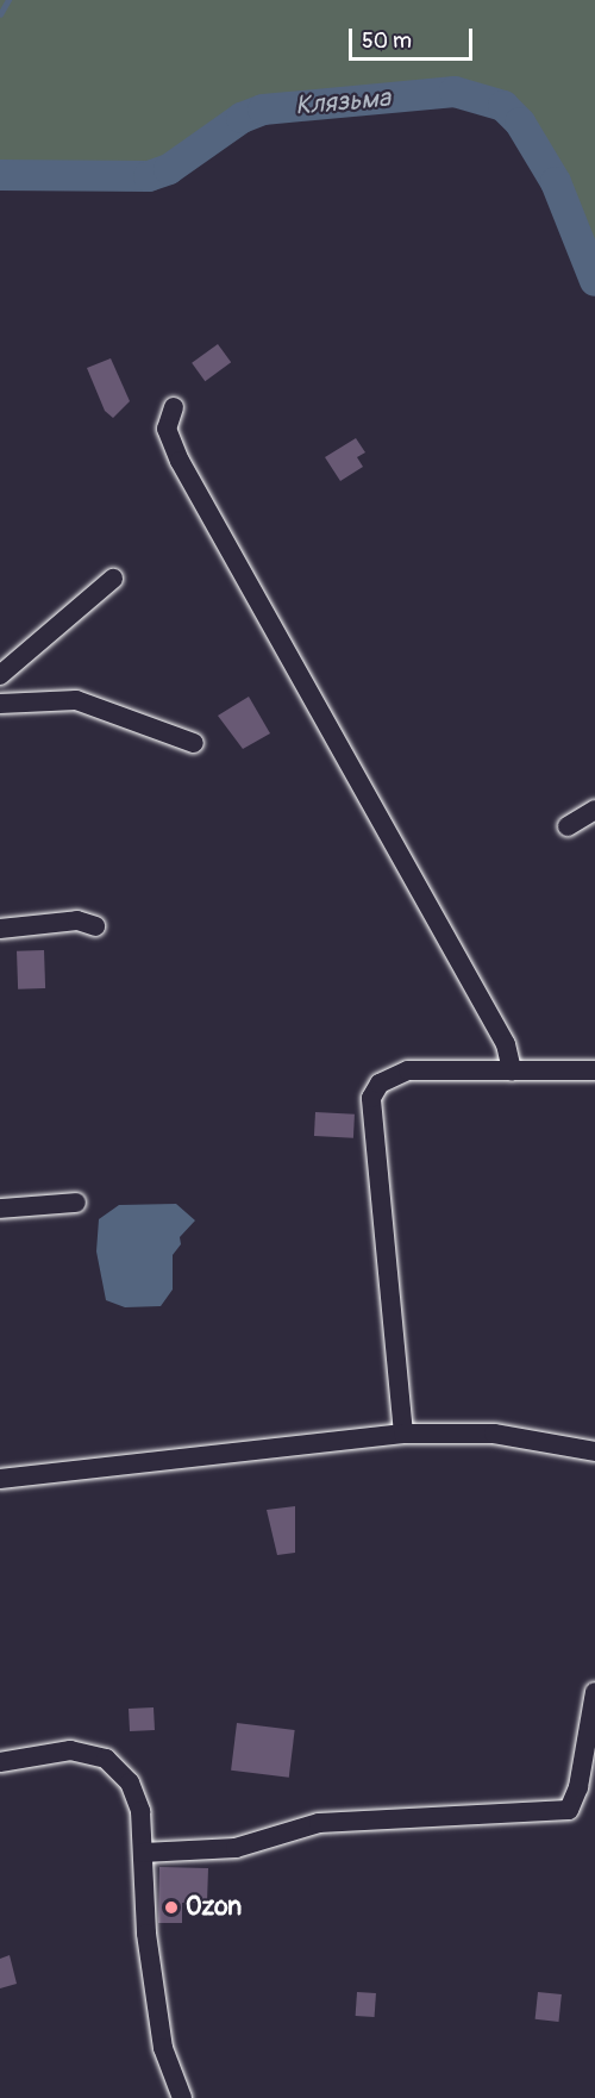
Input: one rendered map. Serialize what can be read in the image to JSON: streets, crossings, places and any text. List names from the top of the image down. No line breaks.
{"water":["Клязьма"],"places":["Ozon"],"scale_bar":"50 m"}
